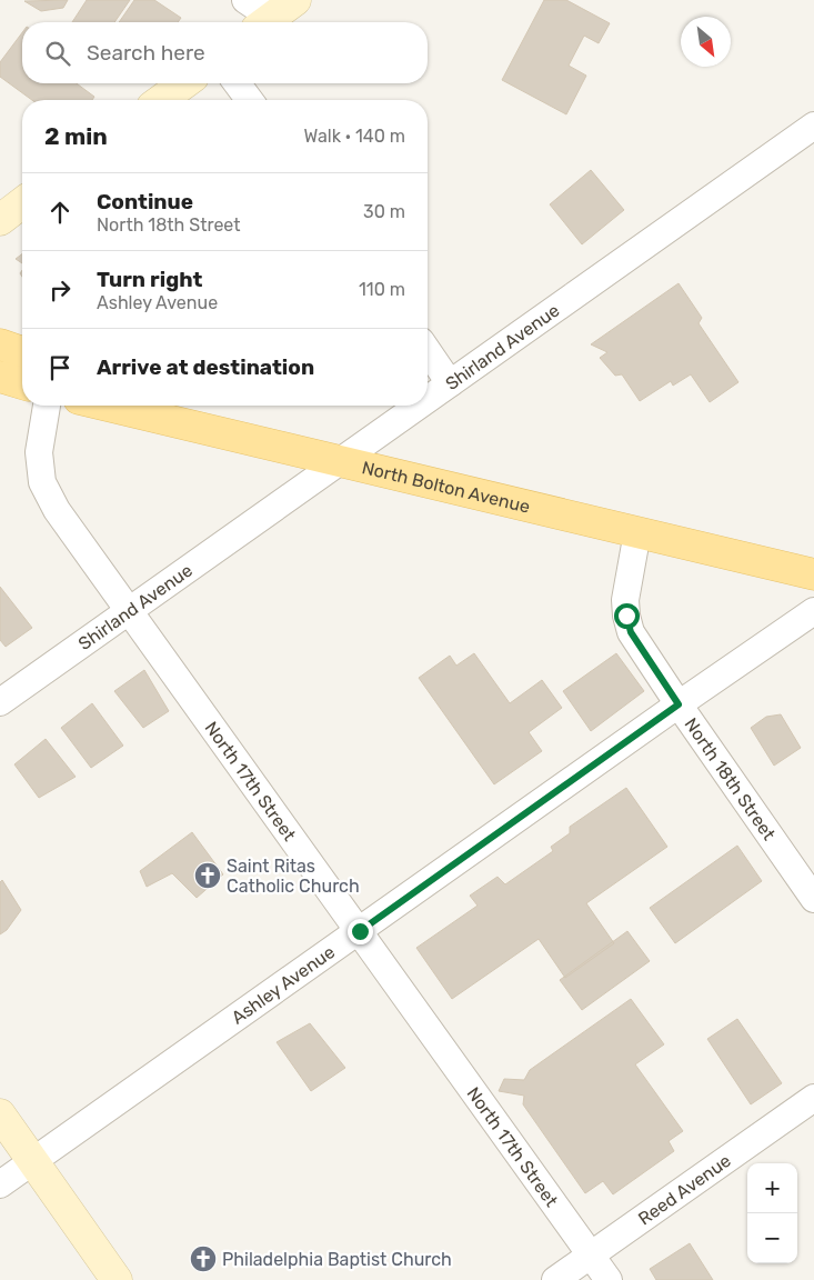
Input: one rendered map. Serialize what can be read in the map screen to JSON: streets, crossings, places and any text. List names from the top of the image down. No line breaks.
{"streets":{"main road":["North Bolton Avenue"],"street":["Shirland Avenue","North 18th Street","North 17th Street","Ashley Avenue","Reed Avenue"]},"crossings":[["Shirland Avenue","North Bolton Avenue"],["Shirland Avenue","North 17th Street"],["North Bolton Avenue","North 18th Street"],["North 18th Street","Ashley Avenue"],["North 17th Street","Ashley Avenue"],["North 17th Street","Reed Avenue"]],"places":{"church":["Saint Ritas Catholic Church","Philadelphia Baptist Church"]},"north":"bottom right","page":{"search":"Search here","heading":["2 min","Walk · 140 m"],"list":[["Continue","North 18th Street","30 m"],["Turn right","Ashley Avenue","110 m"],"Arrive at destination"],"map_buttons":["+","−"]}}
